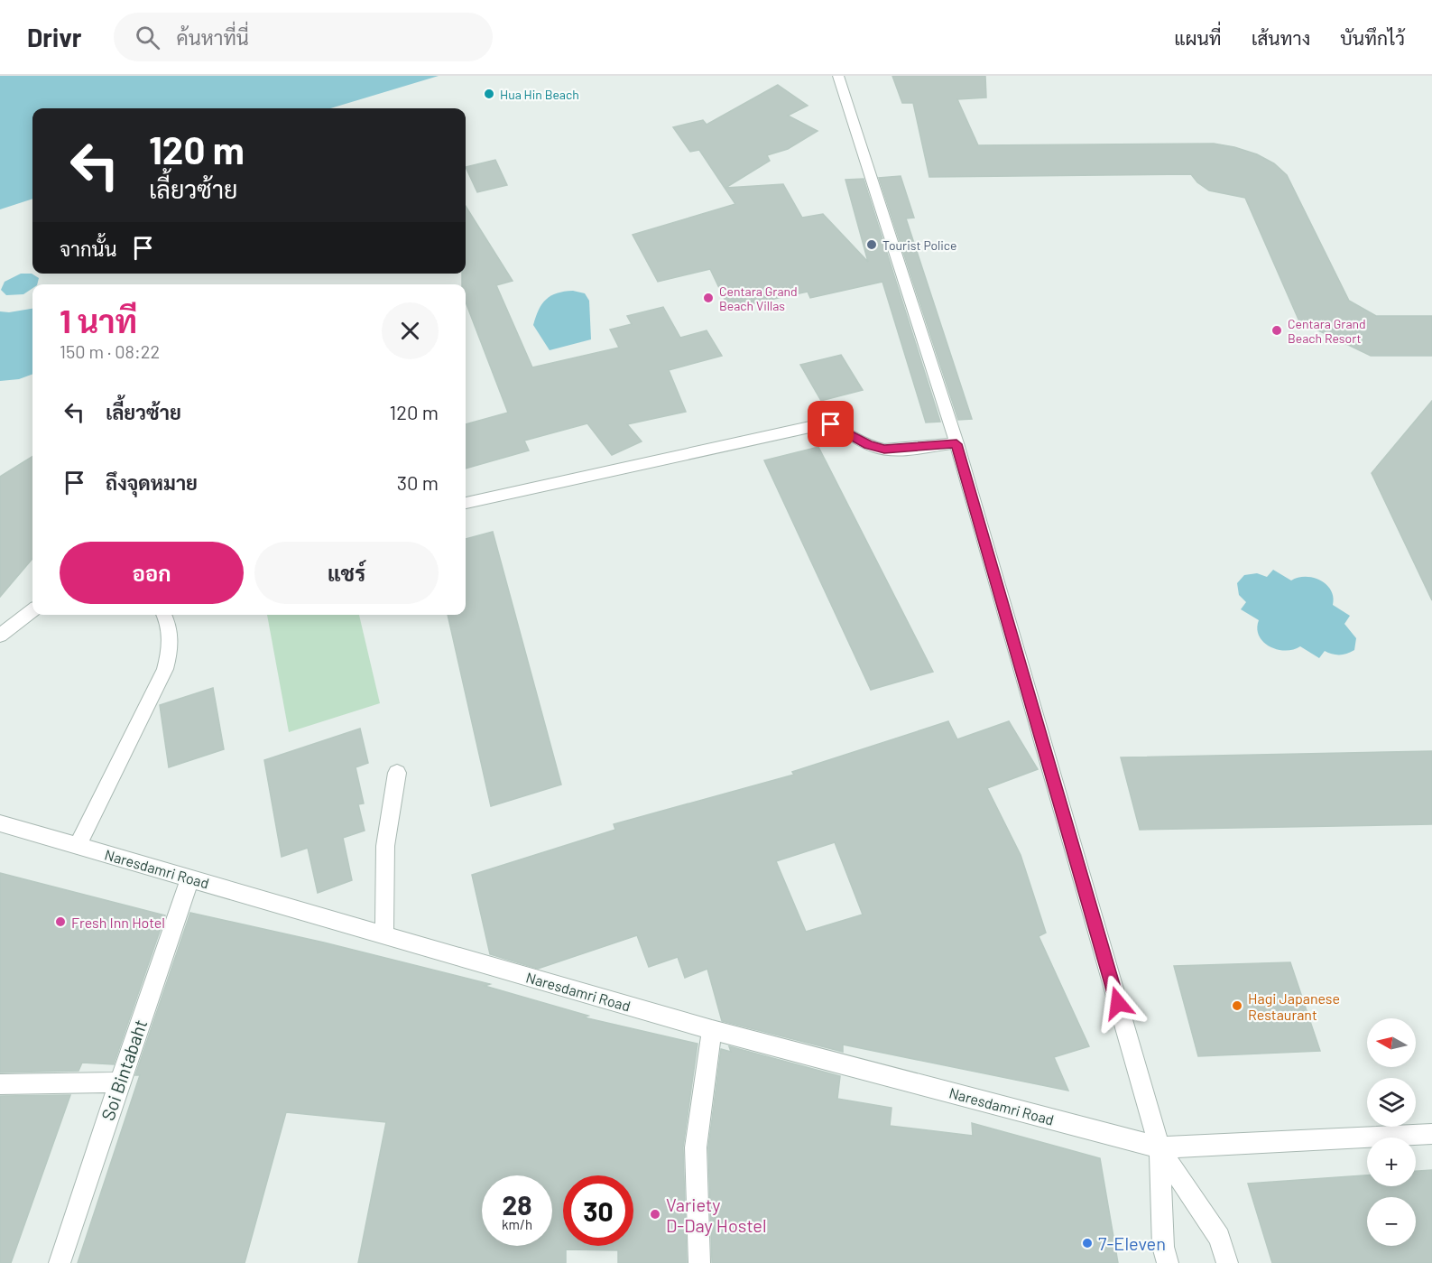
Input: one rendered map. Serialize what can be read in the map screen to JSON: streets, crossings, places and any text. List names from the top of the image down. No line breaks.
{"streets":{"street":["Naresdamri Road","Soi Bintabaht"]},"crossings":[["Naresdamri Road","Soi Bintabaht"]],"places":["Hua Hin Beach","Tourist Police","Centara Grand Beach Villas","Centara Grand Beach Resort","Fresh Inn Hotel","Hagi Japanese Restaurant","Variety D-Day Hostel","7-Eleven"],"north":"left","page":{"header":"Drivr","search":"ค้นหาที่นี่","nav":["แผนที่","เส้นทาง","บันทึกไว้"],"turn":["120 m","เลี้ยวซ้าย"],"then":"จากนั้น","heading":["1 นาที","150 m · 08:22"],"list":[{"name":"เลี้ยวซ้าย","value":"120 m"},{"name":"ถึงจุดหมาย","value":"30 m"}],"buttons":["ออก","แชร์"],"map_buttons":["+","−"],"speed":"28 km/h","limit":"30"}}
